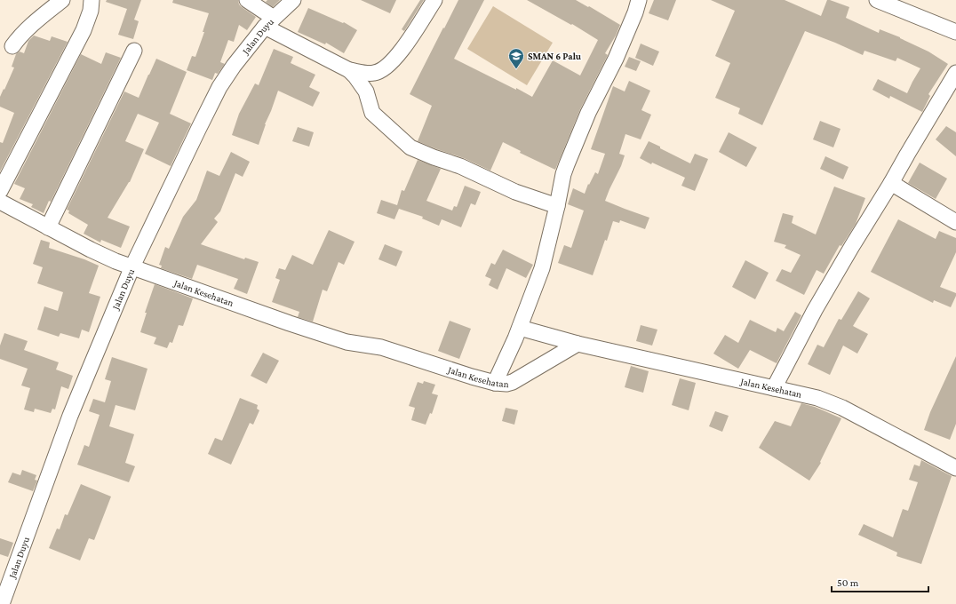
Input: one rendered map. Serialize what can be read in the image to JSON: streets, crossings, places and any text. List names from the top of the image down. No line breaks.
{"streets":{"street":["Jalan Duyu","Jalan Kesehatan"]},"crossings":[["Jalan Duyu","Jalan Kesehatan"]],"places":{"school or university":["SMAN 6 Palu"]},"scale_bar":"50 m"}
